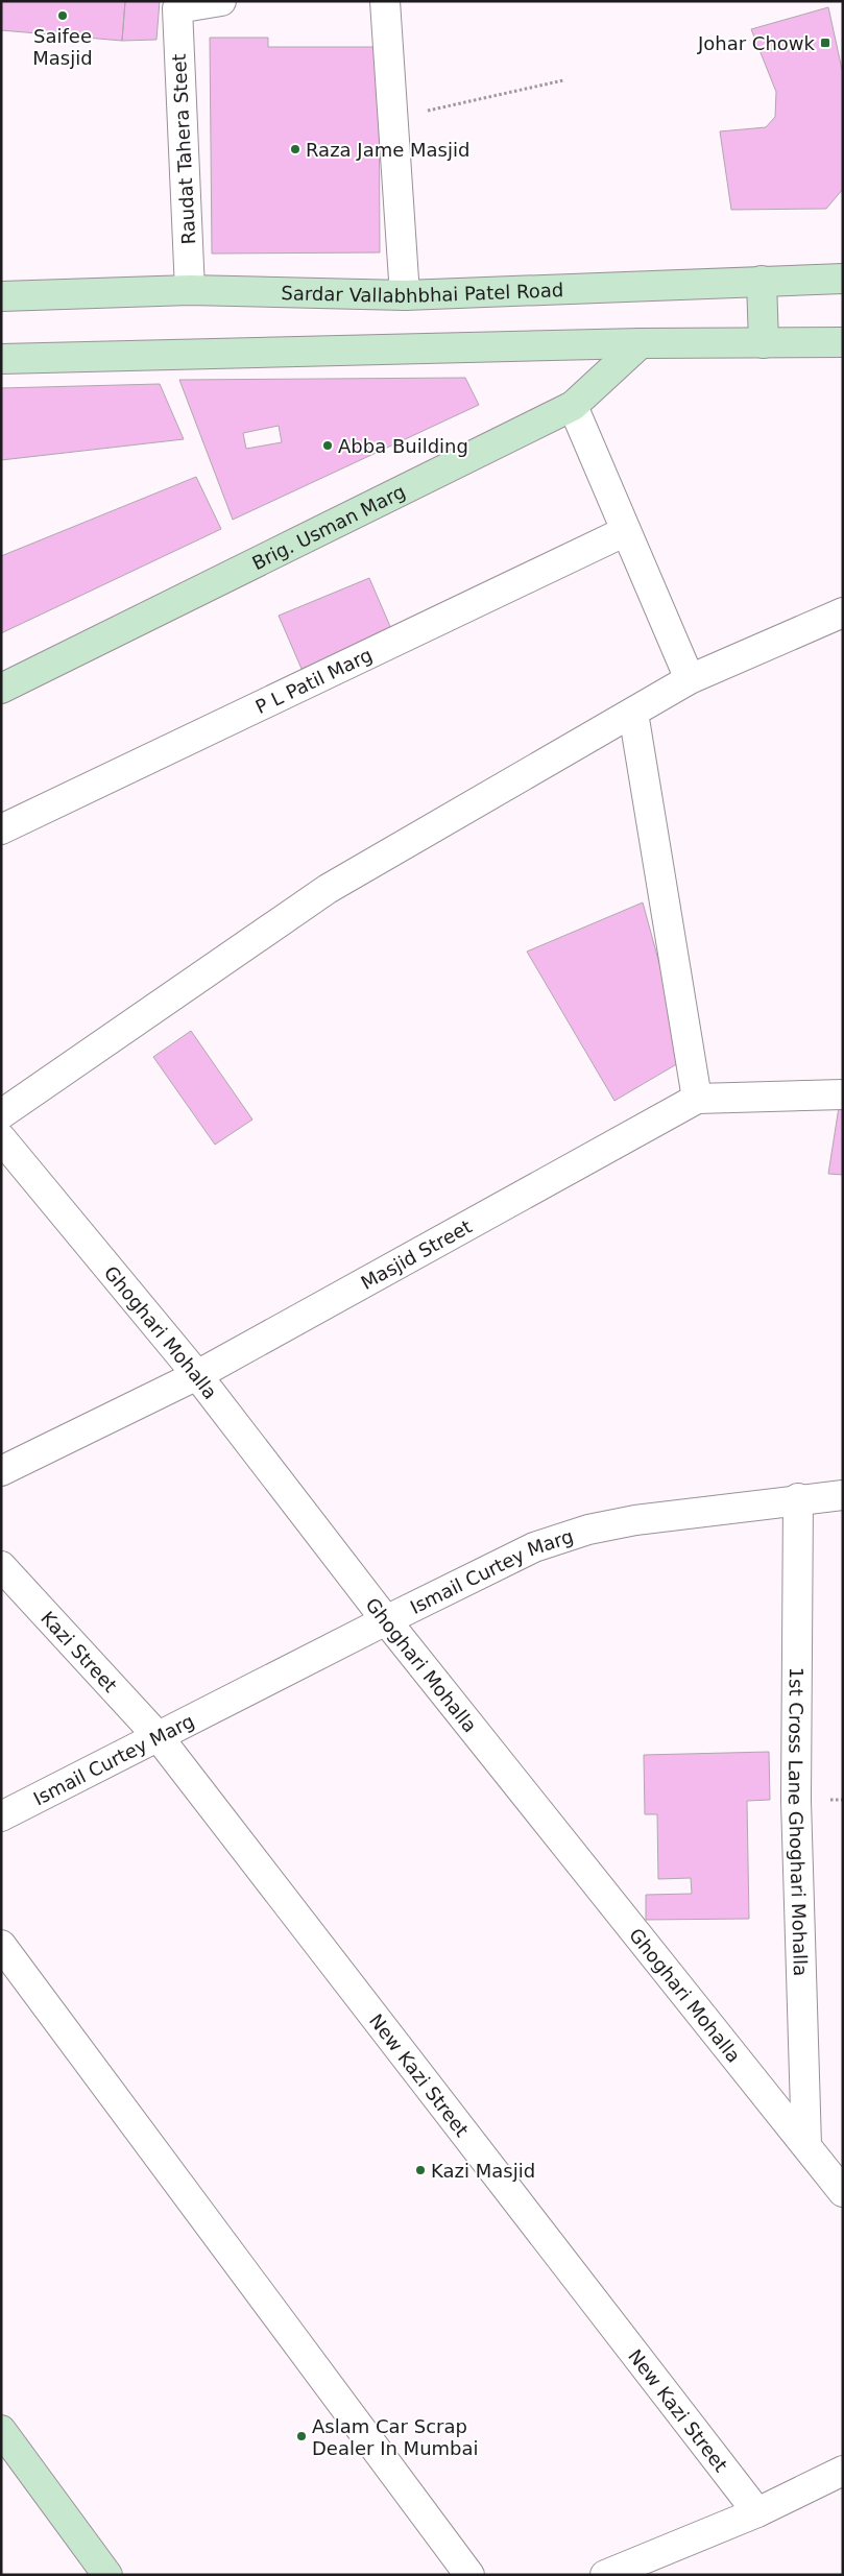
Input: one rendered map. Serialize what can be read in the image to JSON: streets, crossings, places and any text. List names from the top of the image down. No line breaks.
{"streets":{"main road":["Sardar Vallabhbhai Patel Road","Brig. Usman Marg"],"street":["Raudat Tahera Steet","P L Patil Marg","Masjid Street","Ghoghari Mohalla","Ismail Curtey Marg","Kazi Street","1st Cross Lane Ghoghari Mohalla","New Kazi Street"]},"crossings":[["Raudat Tahera Steet","Sardar Vallabhbhai Patel Road"],["Masjid Street","Ghoghari Mohalla"],["Ghoghari Mohalla","Ismail Curtey Marg"],["Ghoghari Mohalla","1st Cross Lane Ghoghari Mohalla"],["Ismail Curtey Marg","Kazi Street"],["Ismail Curtey Marg","1st Cross Lane Ghoghari Mohalla"],["Ismail Curtey Marg","New Kazi Street"],["Kazi Street","New Kazi Street"]],"places":{"other":["Saifee Masjid","Raza Jame Masjid","Abba Building","Kazi Masjid","Aslam Car Scrap Dealer In Mumbai"],"transit":["Johar Chowk"]}}
